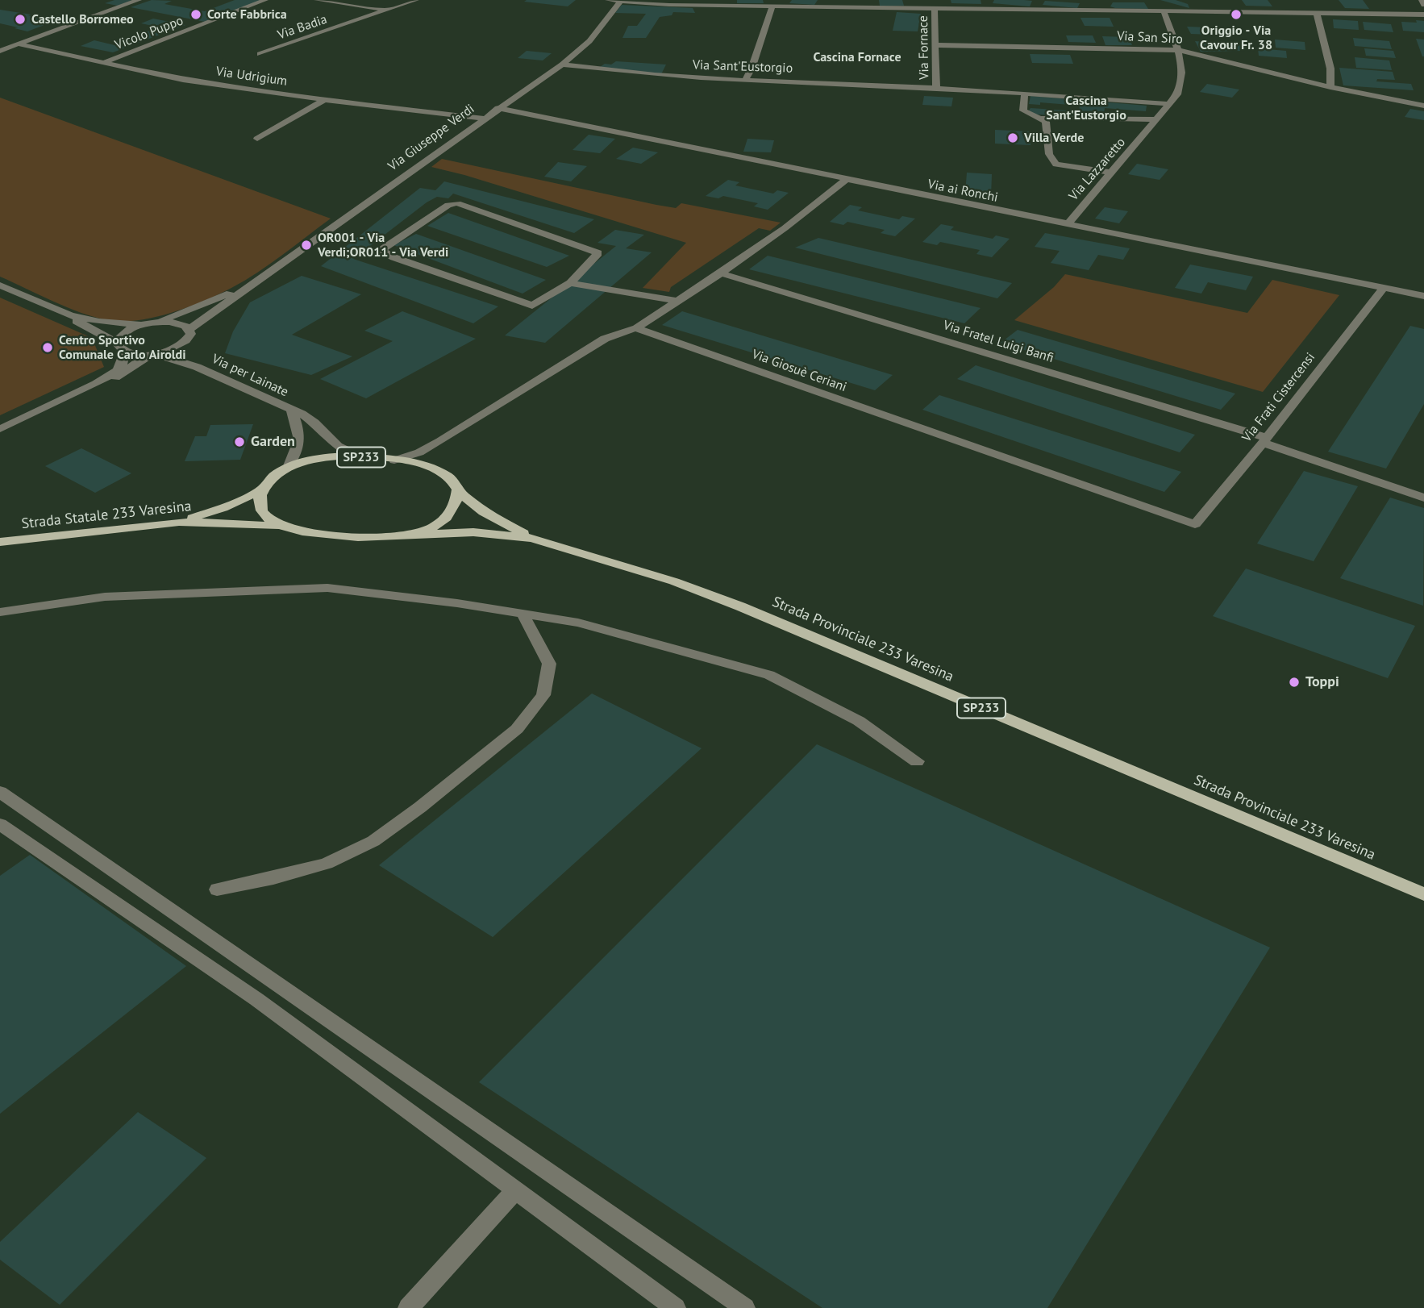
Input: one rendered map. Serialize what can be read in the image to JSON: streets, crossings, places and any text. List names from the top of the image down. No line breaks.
{"streets":{"main road":["SP233","Strada Statale 233 Varesina","Strada Provinciale 233 Varesina"],"street":["Via Badia","Vicolo Puppo","Via San Siro","Via Fornace","Via Sant'Eustorgio","Via Udrigium","Via Giuseppe Verdi","Via Lazzaretto","Via ai Ronchi","Via Fratel Luigi Banfi","Via Giosuè Ceriani","Via per Lainate","Via Frati Cistercensi"]},"crossings":[["Vicolo Puppo","Via Udrigium"],["Via San Siro","Via Fornace"],["Via San Siro","Via Lazzaretto"],["Via Fornace","Via Sant'Eustorgio"],["Via Sant'Eustorgio","Via Giuseppe Verdi"],["Via Sant'Eustorgio","Via Lazzaretto"],["Via Udrigium","Via Giuseppe Verdi"],["Via Giuseppe Verdi","Via ai Ronchi"],["Via Lazzaretto","Via ai Ronchi"],["Via ai Ronchi","Via Frati Cistercensi"],["Via Fratel Luigi Banfi","Via Frati Cistercensi"],["Via Giosuè Ceriani","Via Frati Cistercensi"],["Via per Lainate","SP233"],["SP233","Strada Statale 233 Varesina"],["SP233","Strada Provinciale 233 Varesina"]],"districts":["Cascina Fornace","Cascina Sant'Eustorgio"],"places":["Corte Fabbrica","Origgio - Via Cavour Fr. 38","Castello Borromeo","Villa Verde","OR001 - Via Verdi;OR011 - Via Verdi","Centro Sportivo Comunale Carlo Airoldi","Garden","Toppi"]}
